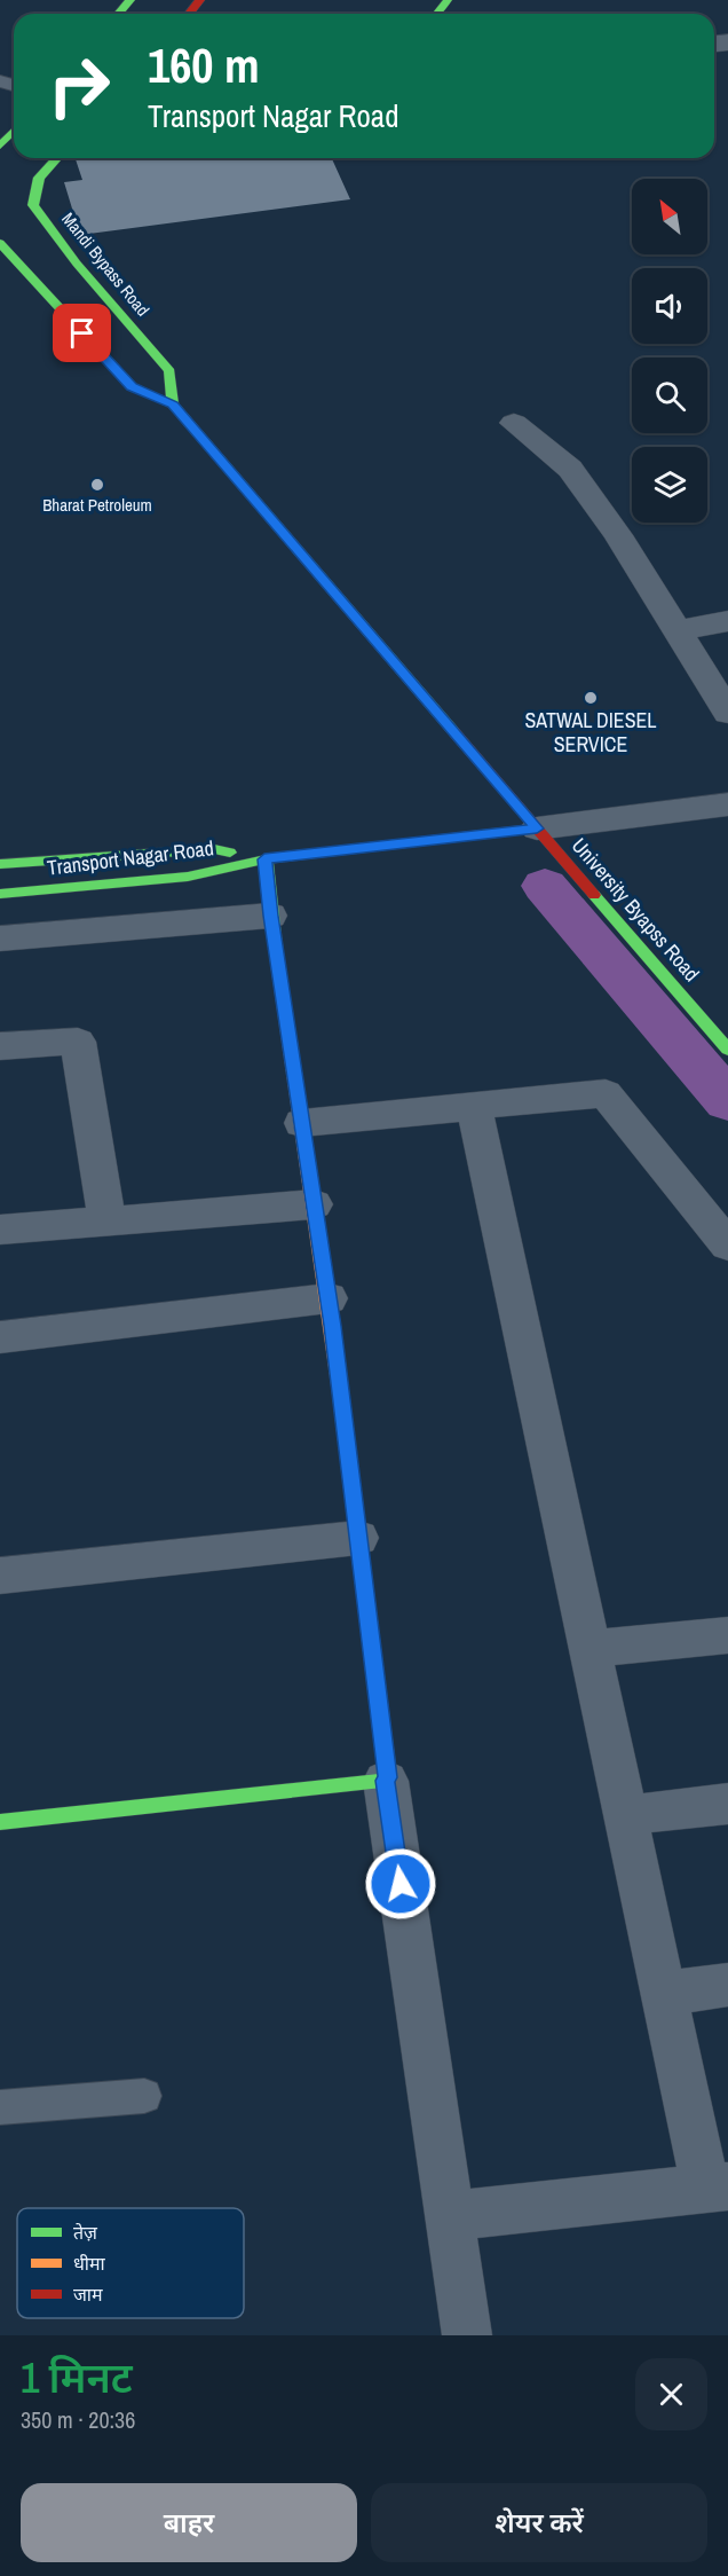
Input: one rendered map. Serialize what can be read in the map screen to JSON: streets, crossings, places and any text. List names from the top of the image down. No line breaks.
{"streets":{"main road":["Mandi Bypass Road","Transport Nagar Road","University Byapss Road"]},"crossings":[["Transport Nagar Road","University Byapss Road"]],"places":["Bharat Petroleum","SATWAL DIESEL SERVICE"],"legend":["तेज़","धीमा","जाम"],"north":"top left","page":{"turn":["160 m","Transport Nagar Road"],"heading":["1 मिनट","350 m · 20:36"],"buttons":["बाहर","शेयर करें"]}}
